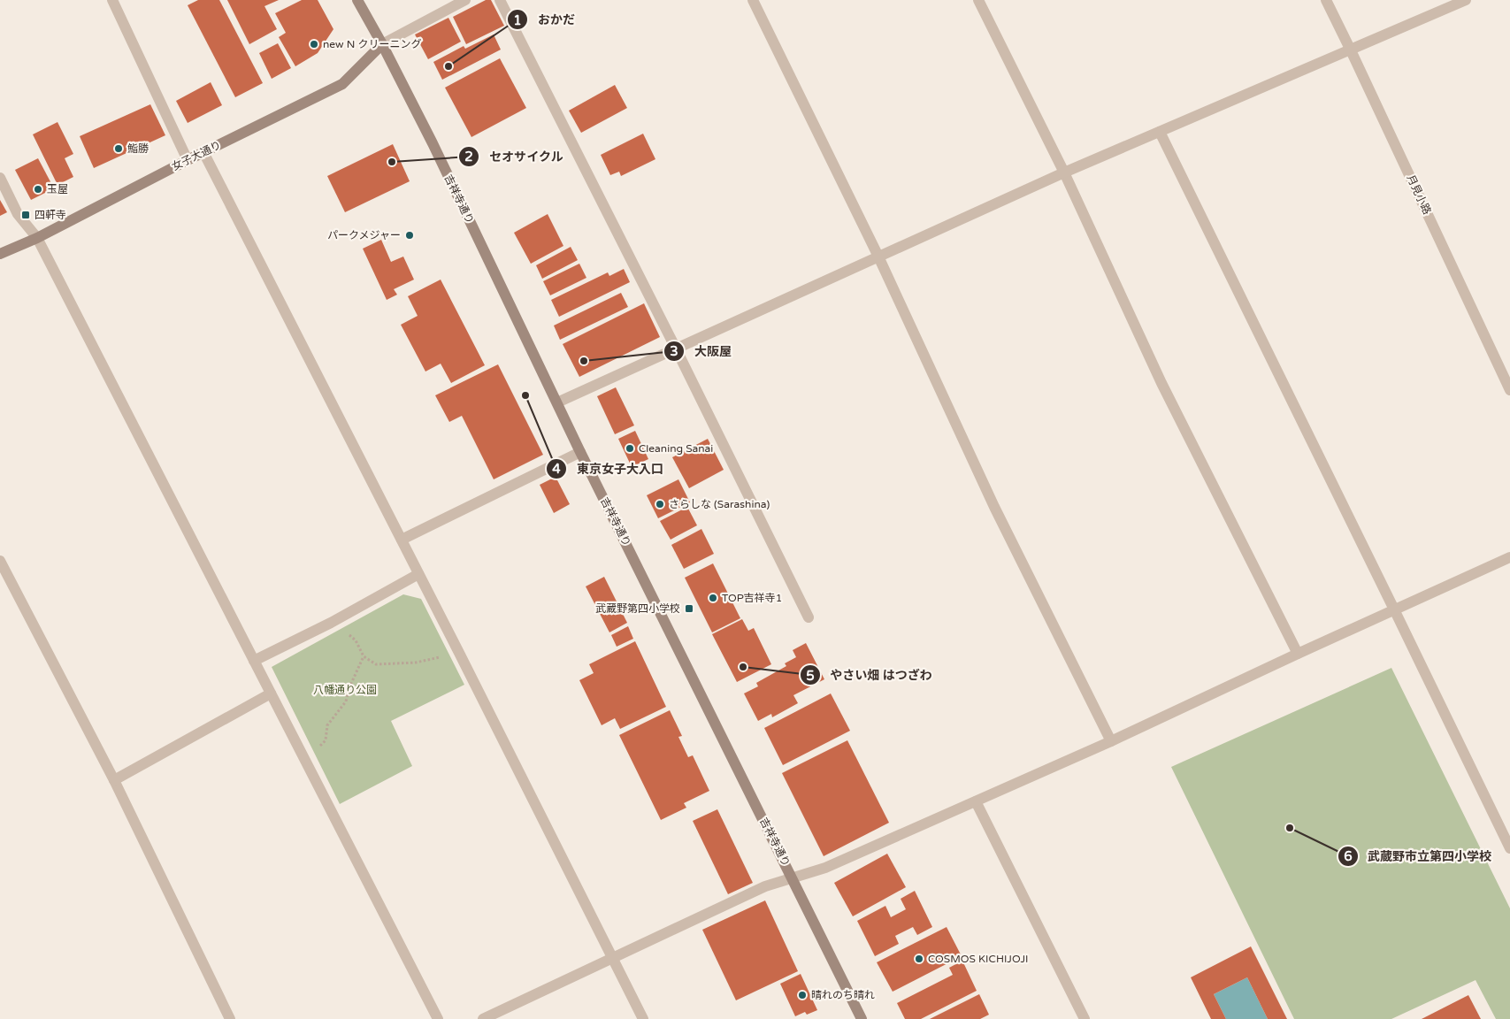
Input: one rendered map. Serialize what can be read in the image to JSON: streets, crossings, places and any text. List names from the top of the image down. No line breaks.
{"streets":{"main road":["女子大通り","吉祥寺通り"],"street":["月見小路"]},"crossings":[["女子大通り","吉祥寺通り"]],"parks":["八幡通り公園"],"places":{"other":["new N クリーニング","おかだ","鮨勝","セオサイクル","玉屋","パークメジャー","大阪屋","東京女子大入口","Cleaning Sanai","さらしな (Sarashina)","TOP吉祥寺1","やさい畑 はつざわ","武蔵野市立第四小学校","COSMOS KICHIJOJI","晴れのち晴れ"],"transit":["四軒寺","武蔵野第四小学校"]}}
